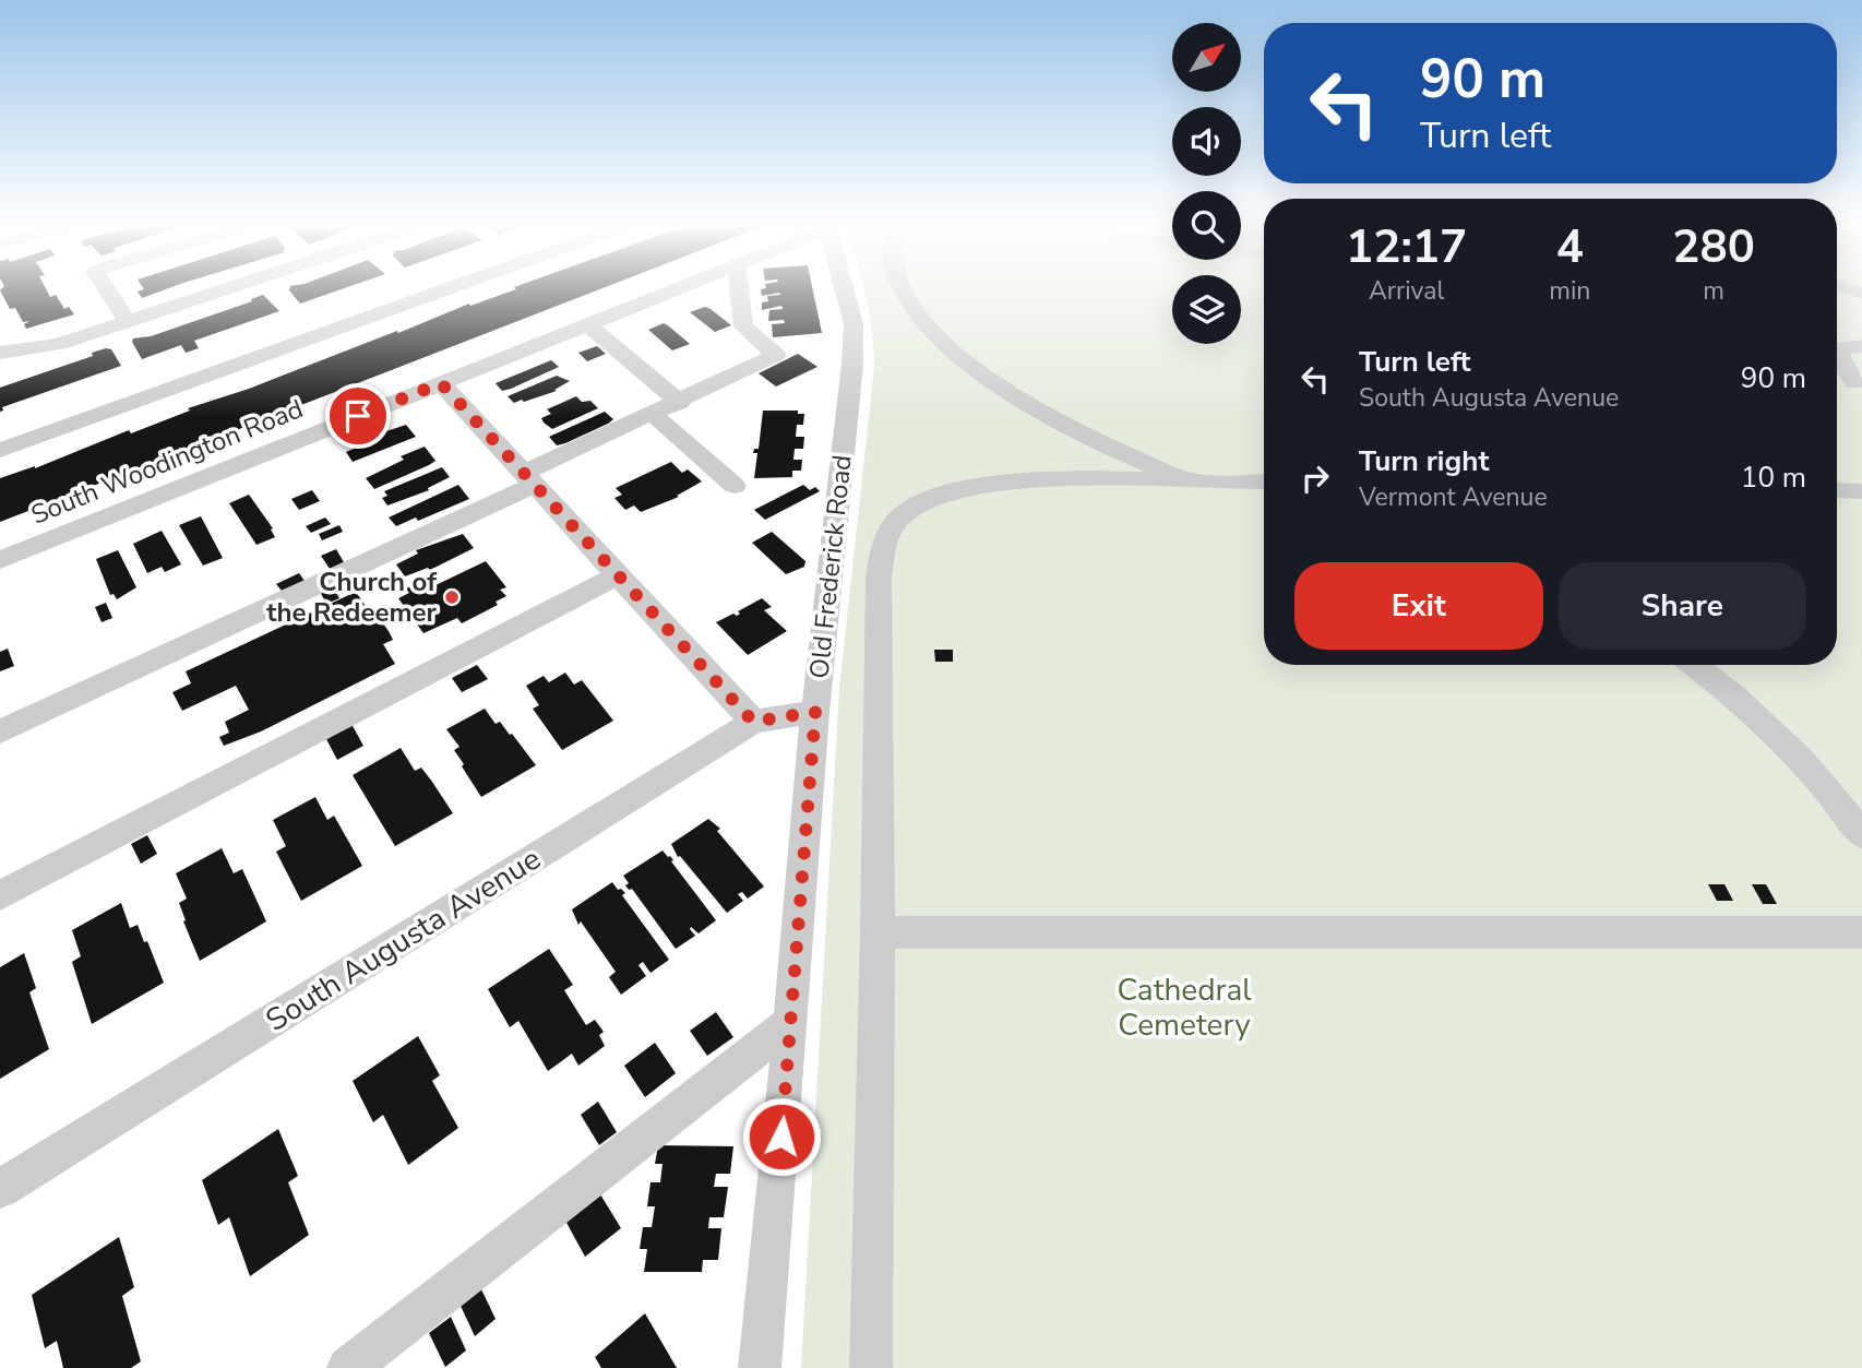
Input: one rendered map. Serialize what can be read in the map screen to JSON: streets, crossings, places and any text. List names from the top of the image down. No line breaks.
{"streets":{"street":["South Woodington Road","Old Frederick Road","South Augusta Avenue"]},"crossings":[["Old Frederick Road","South Augusta Avenue"]],"parks":["Cathedral Cemetery"],"places":["Church of the Redeemer"],"north":"top right","page":{"turn":["90 m","Turn left"],"eta":["12:17","Arrival","4","min","280","m"],"list":[{"name":"Turn left","note":"South Augusta Avenue","value":"90 m"},{"name":"Turn right","note":"Vermont Avenue","value":"10 m"}],"buttons":["Exit","Share"]}}
